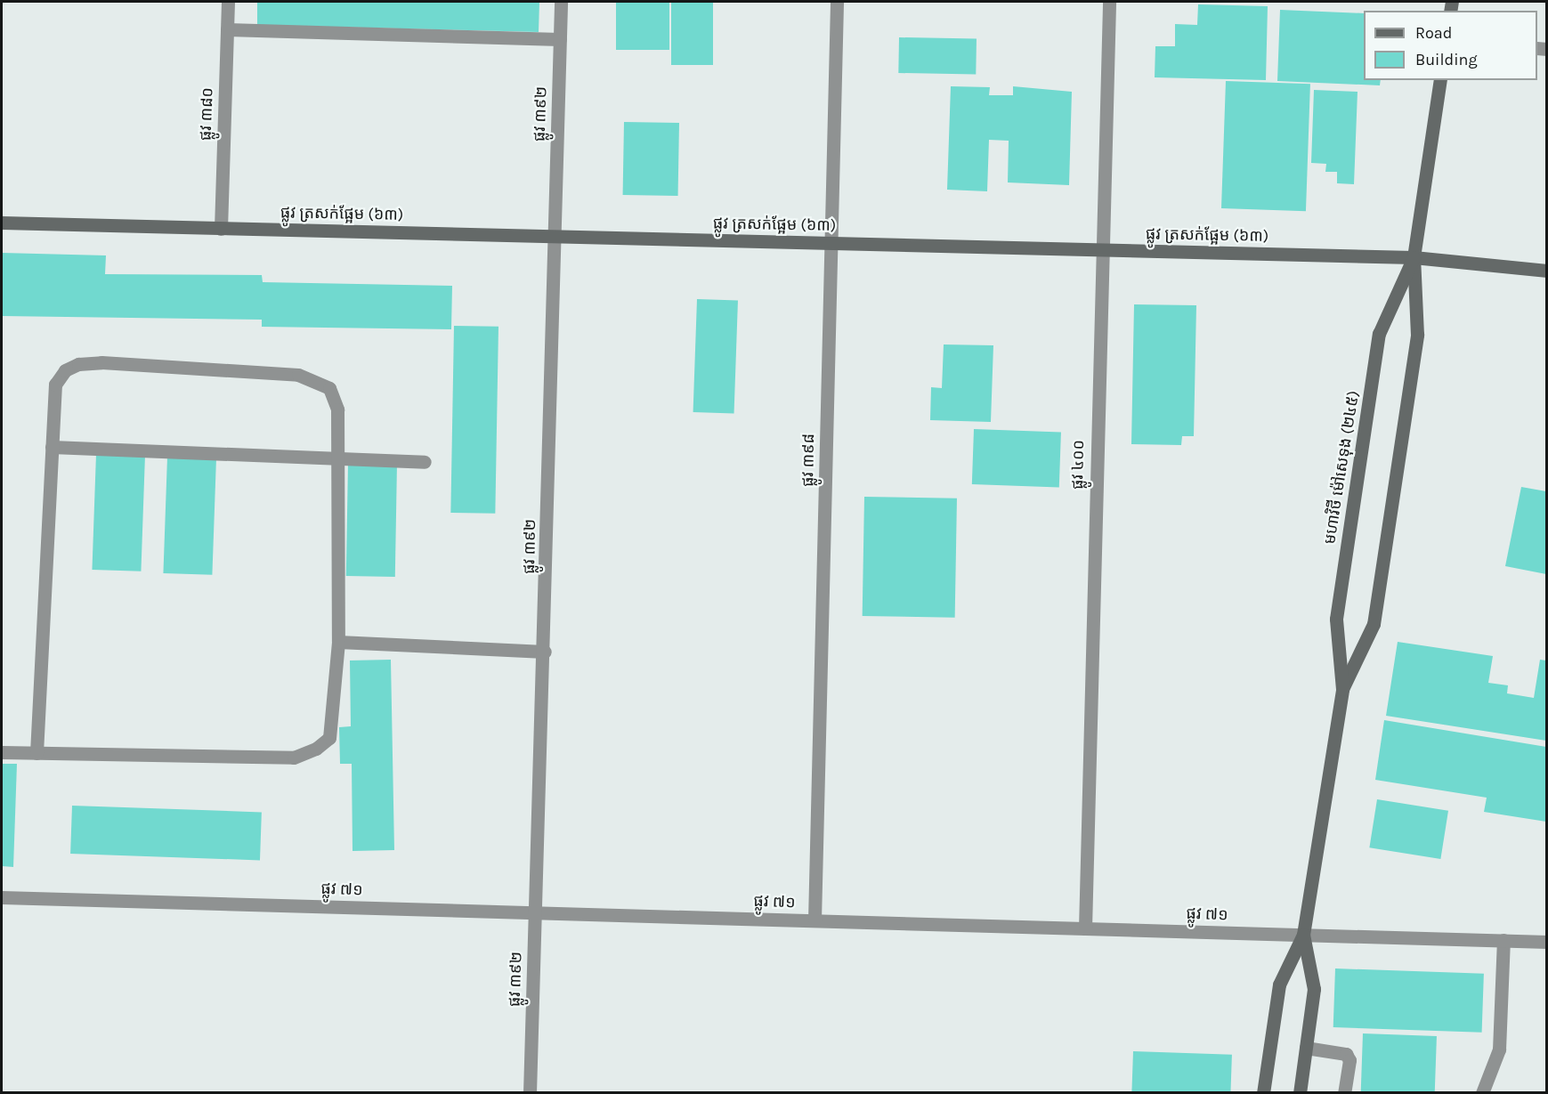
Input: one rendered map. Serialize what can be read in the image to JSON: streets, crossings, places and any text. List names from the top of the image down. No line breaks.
{"streets":{"main road":["ផ្លូវ ត្រសក់ផ្អែម (៦៣)","មហាវិថី ម៉ៅសេទុង (២៤៥)"],"street":["ផ្លូវ ៣៨០","ផ្លូវ ៣៩២","ផ្លូវ ៣៩៨","ផ្លូវ ៤០០","ផ្លូវ ៧១"]},"crossings":[["ផ្លូវ ៣៨០","ផ្លូវ ត្រសក់ផ្អែម (៦៣)"],["ផ្លូវ ៣៩២","ផ្លូវ ត្រសក់ផ្អែម (៦៣)"],["ផ្លូវ ៣៩២","ផ្លូវ ៧១"],["ផ្លូវ ត្រសក់ផ្អែម (៦៣)","ផ្លូវ ៣៩៨"],["ផ្លូវ ត្រសក់ផ្អែម (៦៣)","ផ្លូវ ៤០០"],["ផ្លូវ ត្រសក់ផ្អែម (៦៣)","មហាវិថី ម៉ៅសេទុង (២៤៥)"],["ផ្លូវ ៣៩៨","ផ្លូវ ៧១"],["ផ្លូវ ៤០០","ផ្លូវ ៧១"],["មហាវិថី ម៉ៅសេទុង (២៤៥)","ផ្លូវ ៧១"]],"legend":["Road","Building"]}
